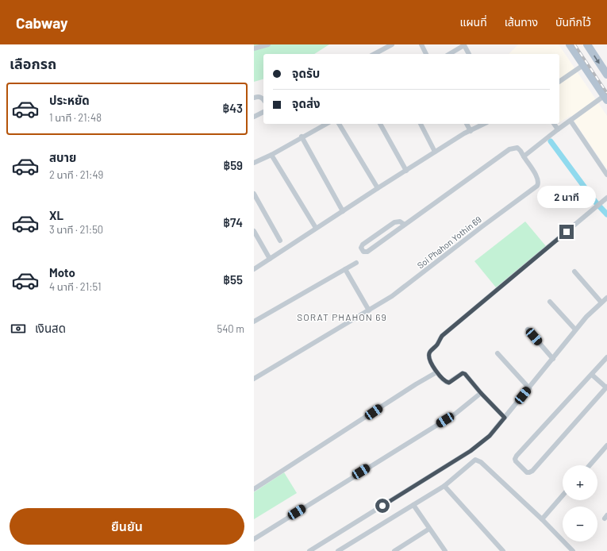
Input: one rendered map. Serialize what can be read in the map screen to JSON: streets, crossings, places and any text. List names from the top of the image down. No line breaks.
{"streets":{"street":["Soi Phahon Yothin 69"]},"districts":["SORAT PHAHON 69"],"page":{"header":"Cabway","nav":["แผนที่","เส้นทาง","บันทึกไว้"],"heading":"เลือกรถ","banner":["จุดรับ","จุดส่ง"],"list":[{"name":"ประหยัด","note":"1 นาที · 21:48","value":"฿43"},{"name":"สบาย","note":"2 นาที · 21:49","value":"฿59"},{"name":"XL","note":"3 นาที · 21:50","value":"฿74"},{"name":"Moto","note":"4 นาที · 21:51","value":"฿55"}],"bubble":"2 นาที","pay":["เงินสด","540 m"],"map_buttons":["+","−"],"buttons":"ยืนยัน"}}
